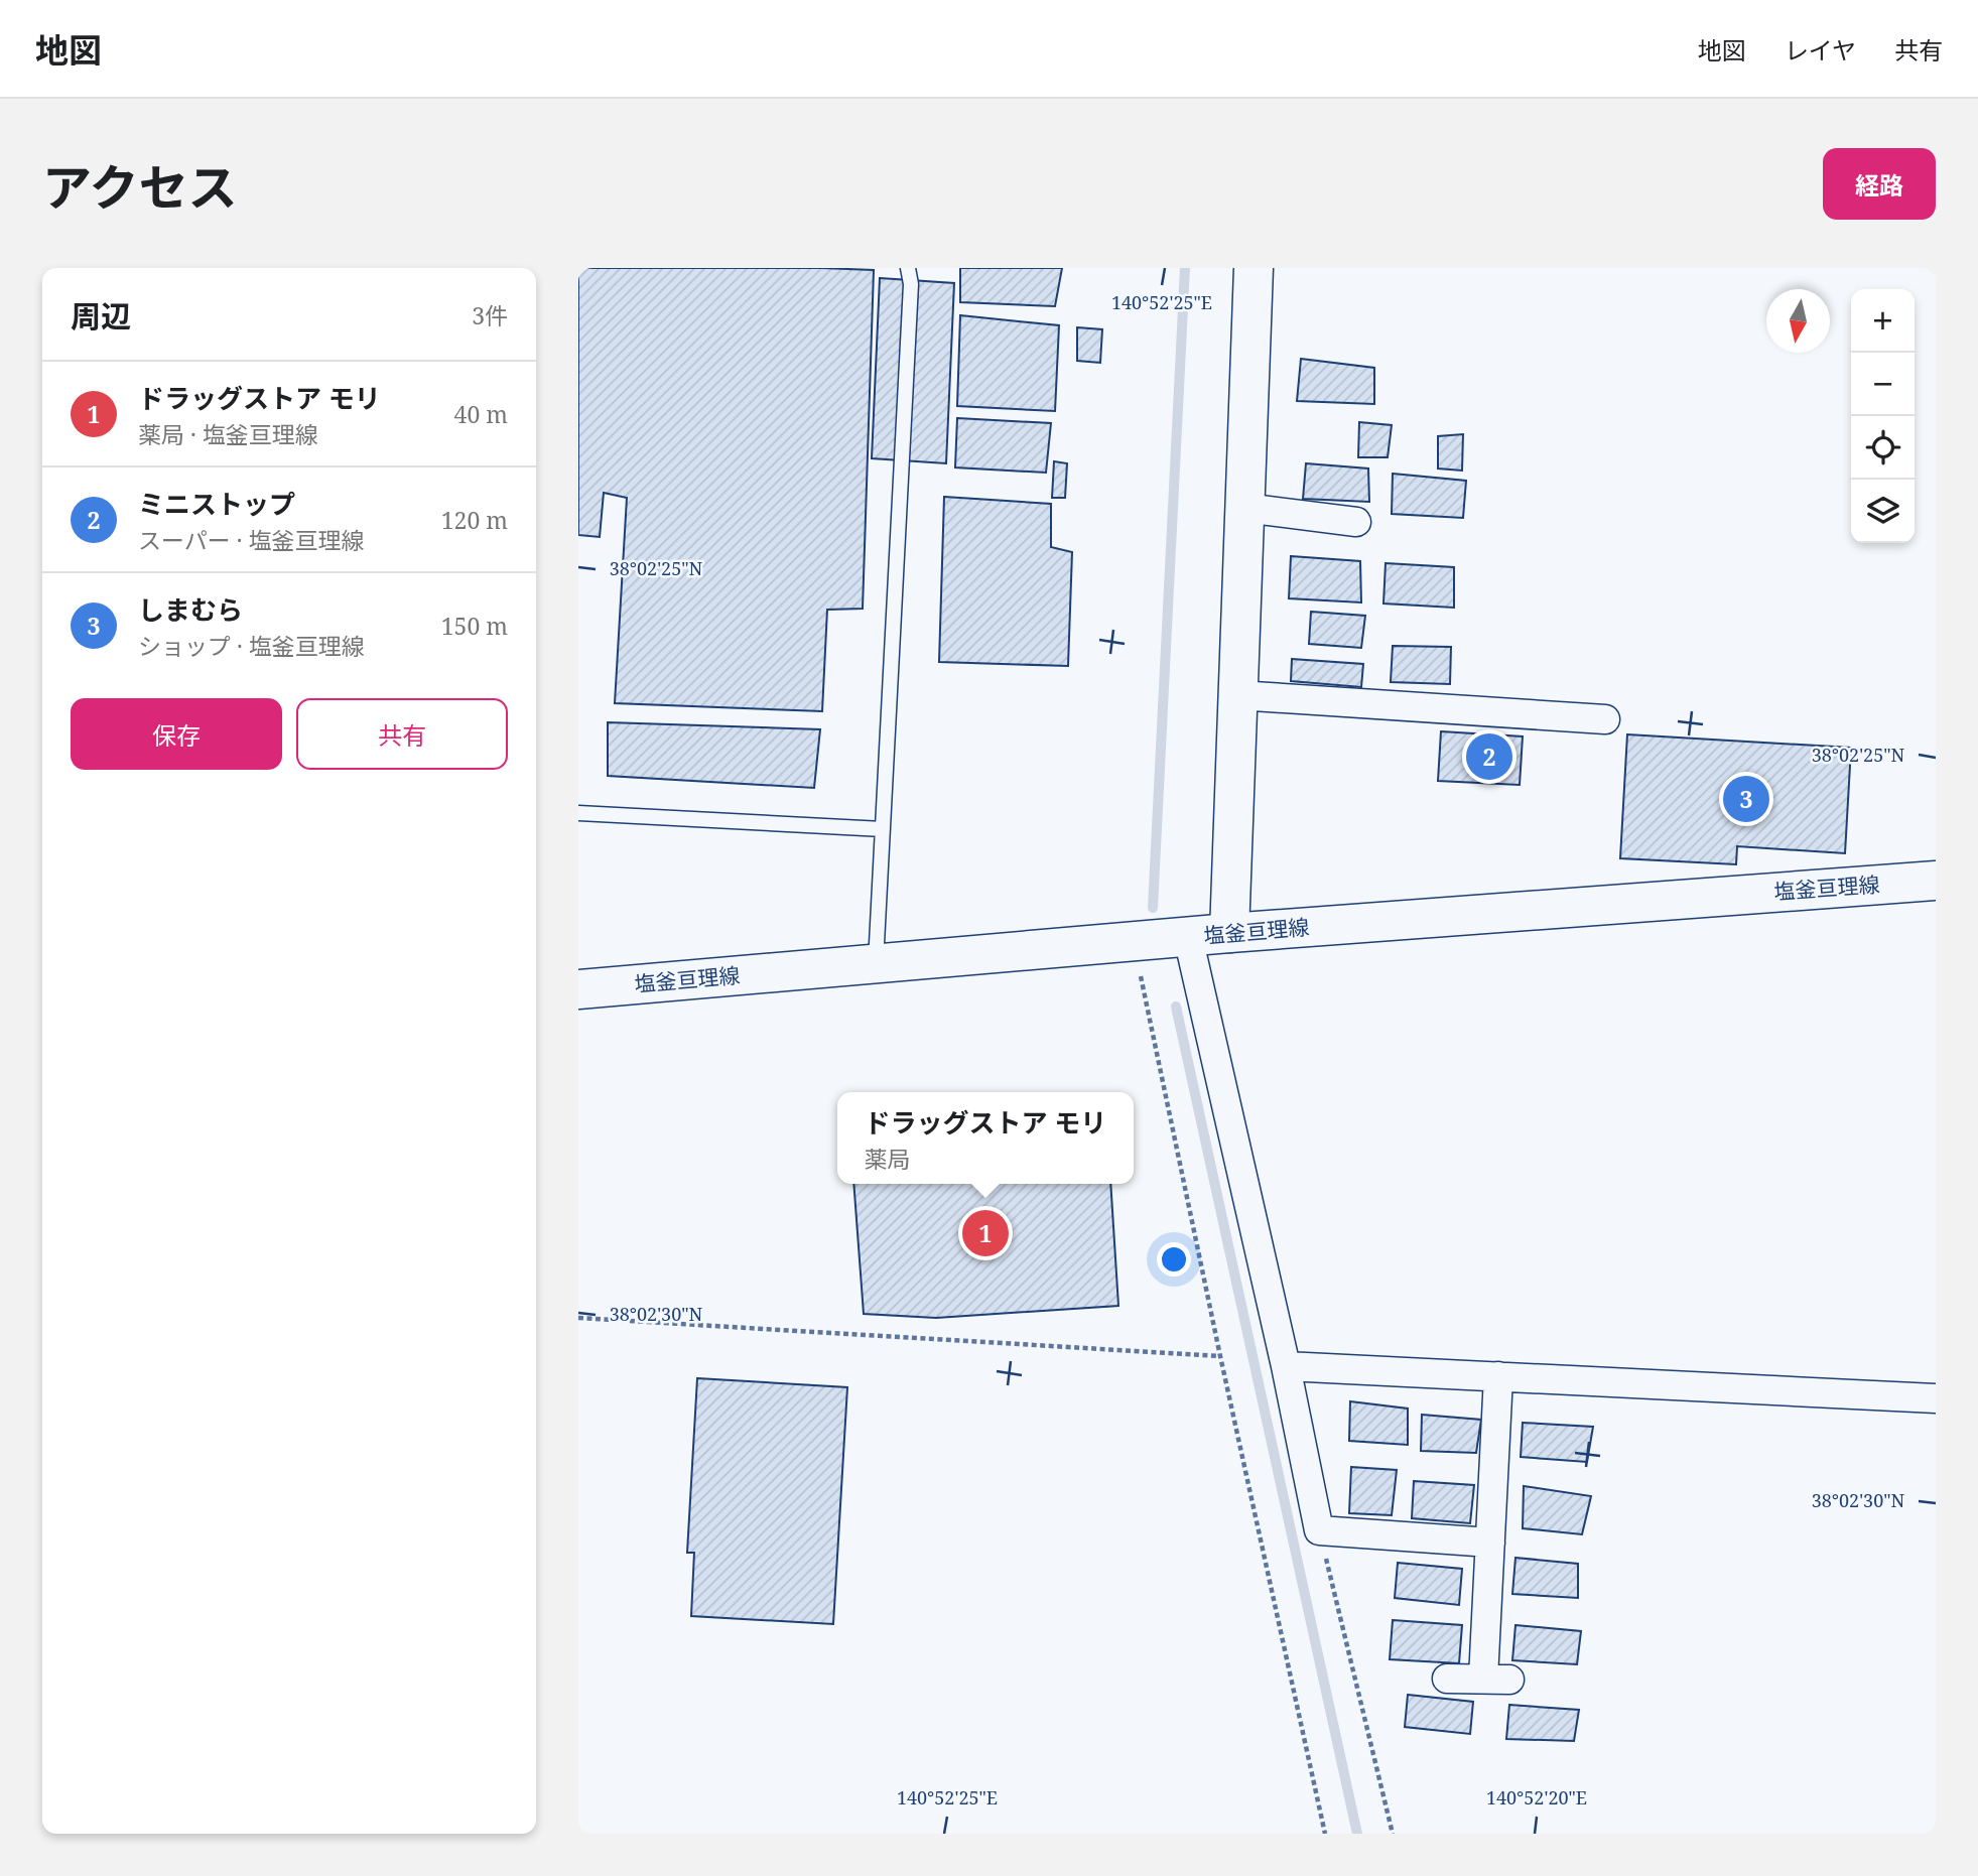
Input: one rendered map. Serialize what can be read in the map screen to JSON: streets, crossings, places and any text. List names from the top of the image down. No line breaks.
{"streets":{"main road":["塩釜亘理線"]},"north":"bottom","page":{"header":"地図","nav":["地図","レイヤ","共有"],"title":"アクセス","buttons":["経路",["保存","共有"]],"heading":["周辺","3件"],"map_buttons":["+","−"],"list":[{"mark":"1","name":"ドラッグストア モリ","note":"薬局 · 塩釜亘理線","value":"40 m"},{"mark":"2","name":"ミニストップ","note":"スーパー · 塩釜亘理線","value":"120 m"},{"mark":"3","name":"しまむら","note":"ショップ · 塩釜亘理線","value":"150 m"}],"pins":["2","3","1"],"popup":["ドラッグストア モリ","薬局"]},"coordinates":["140°52'25\"E","38°02'25\"N","38°02'30\"N","140°52'20\"E"]}
